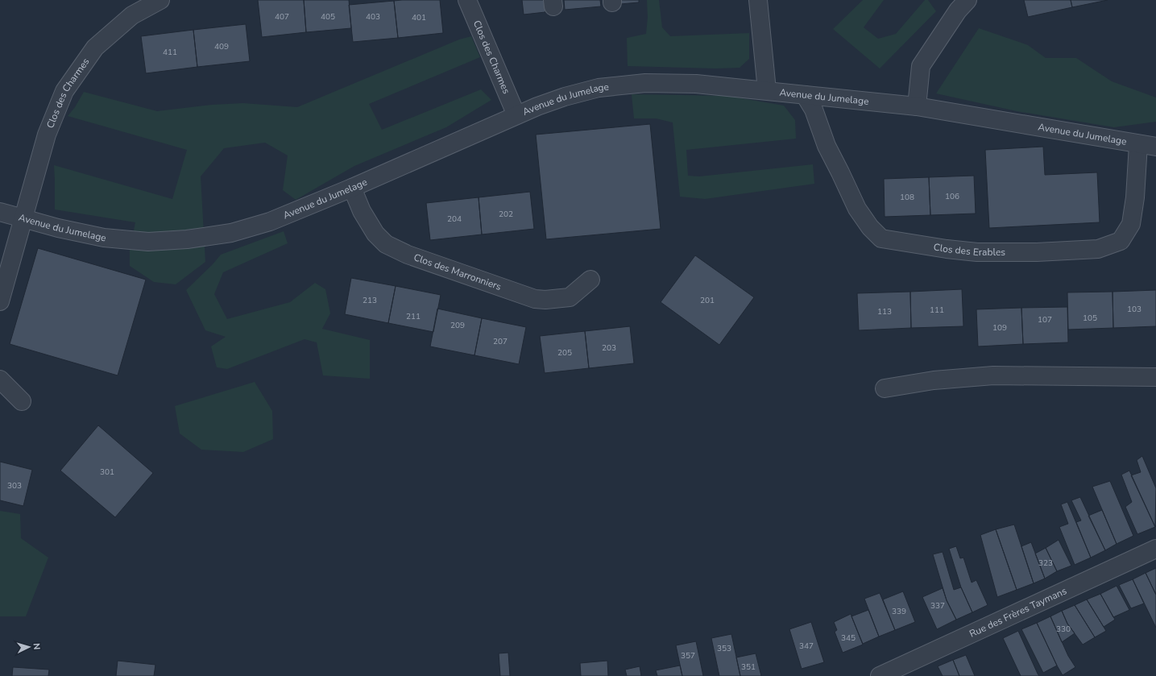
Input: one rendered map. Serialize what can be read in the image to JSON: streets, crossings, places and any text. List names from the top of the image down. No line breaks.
{"streets":{"street":["Clos des Charmes","Avenue du Jumelage","Clos des Erables","Clos des Marronniers","Rue des Frères Taymans"]},"crossings":[["Clos des Charmes","Avenue du Jumelage"],["Avenue du Jumelage","Clos des Erables"],["Avenue du Jumelage","Clos des Marronniers"]],"house_numbers":["407","405","403","401","409","411","106","108","202","204","213","201","103","111","113","211","105","107","209","109","207","203","205","301","303","323","337","339","330","345","347","353","357","351"],"north":"right"}
